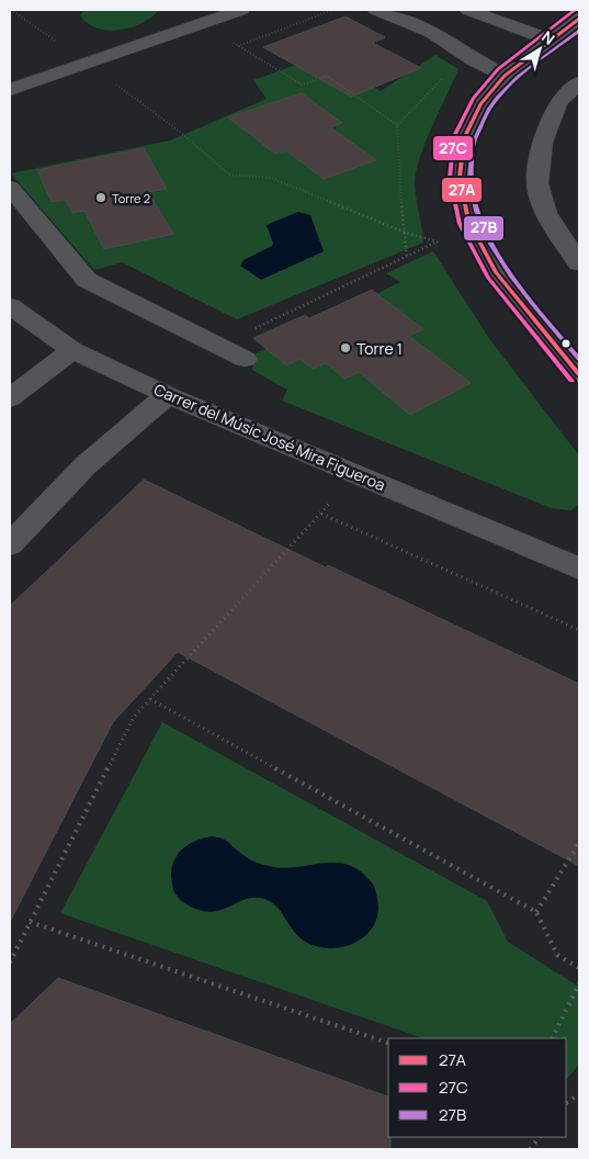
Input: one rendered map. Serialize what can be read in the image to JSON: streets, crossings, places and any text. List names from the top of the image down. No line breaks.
{"streets":{"street":["Carrer del Músic José Mira Figueroa"]},"places":["Torre 2","Torre 1"],"lines":["transit line 27C","transit line 27A","transit line 27B"],"legend":["27A","27C","27B"],"north":"top right"}
